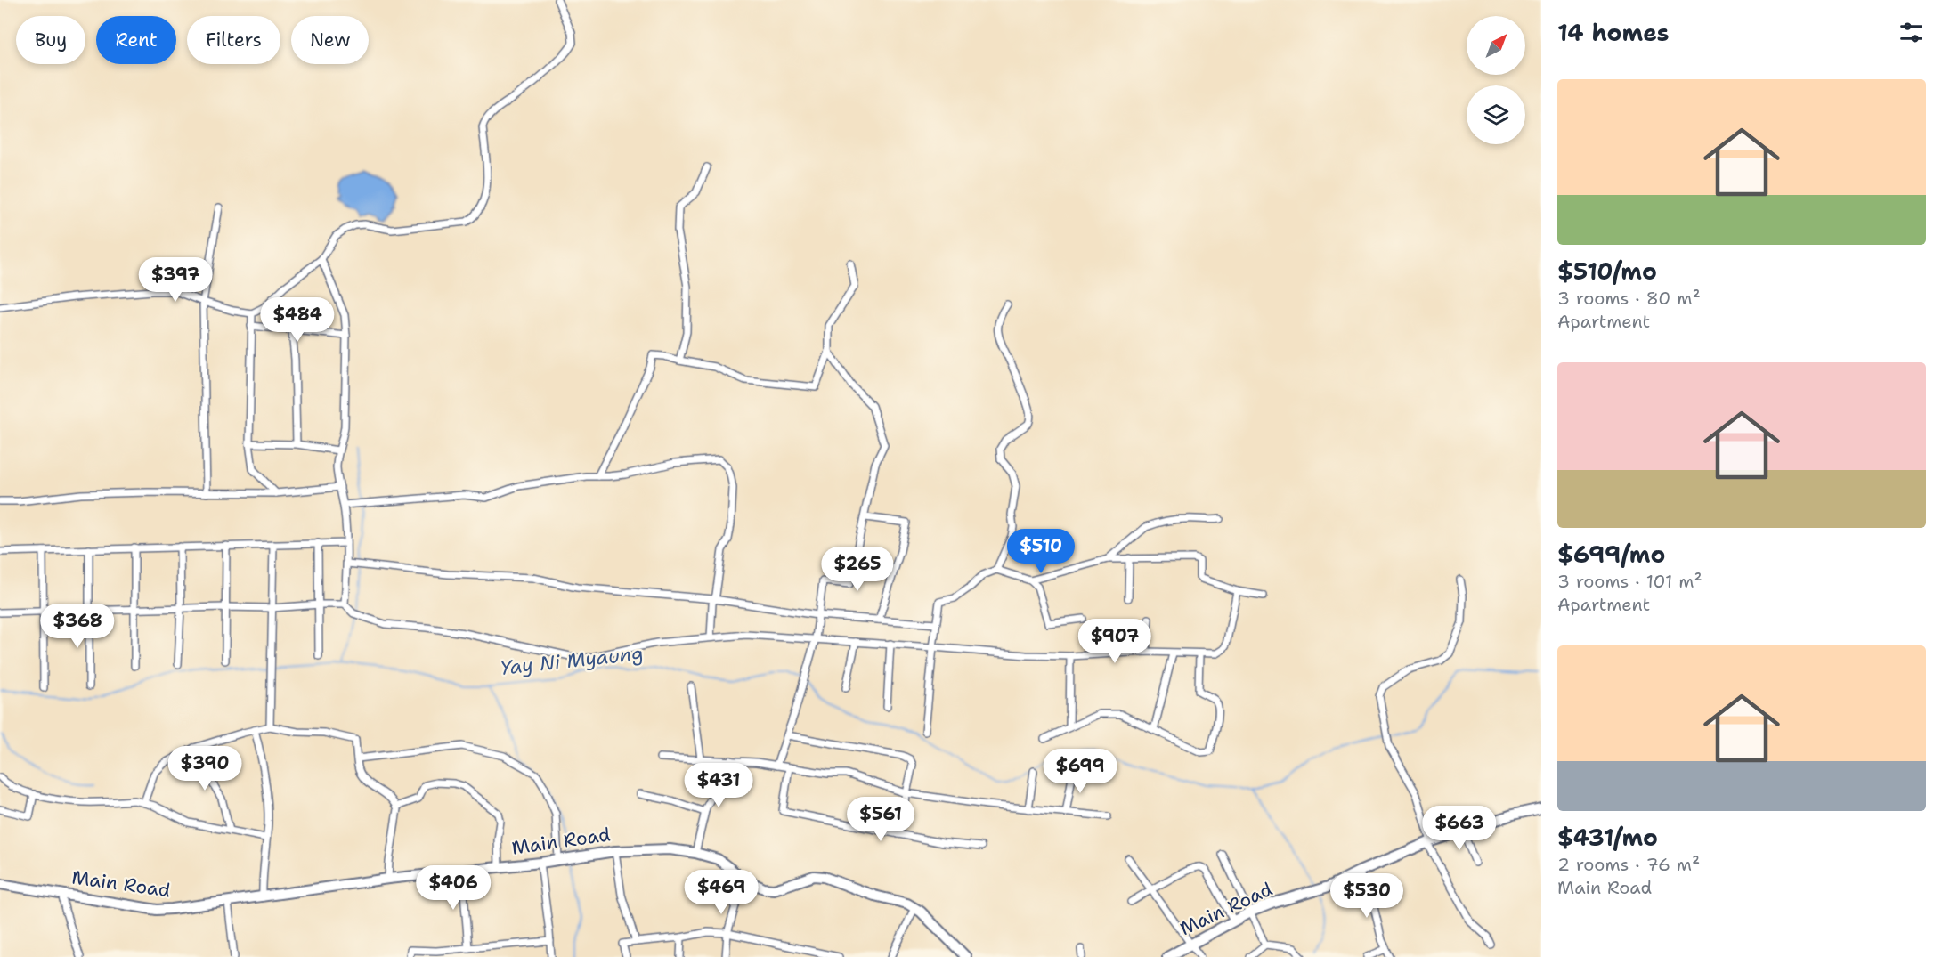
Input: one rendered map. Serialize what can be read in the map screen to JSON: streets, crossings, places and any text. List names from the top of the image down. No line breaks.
{"streets":{"main road":["Main Road"]},"water":["Yay Ni Myaung"],"north":"top right","page":{"heading":"14 homes","chip":["Buy","Rent","Filters","New"],"list":[{"name":"$510/mo","note":"3 rooms · 80 m² · Apartment"},{"name":"$699/mo","note":"3 rooms · 101 m² · Apartment"},{"name":"$431/mo","note":"2 rooms · 76 m² · Main Road"}],"price":["$397","$484","$510","$265","$368","$907","$390","$699","$431","$561","$663","$406","$469","$530"]}}
